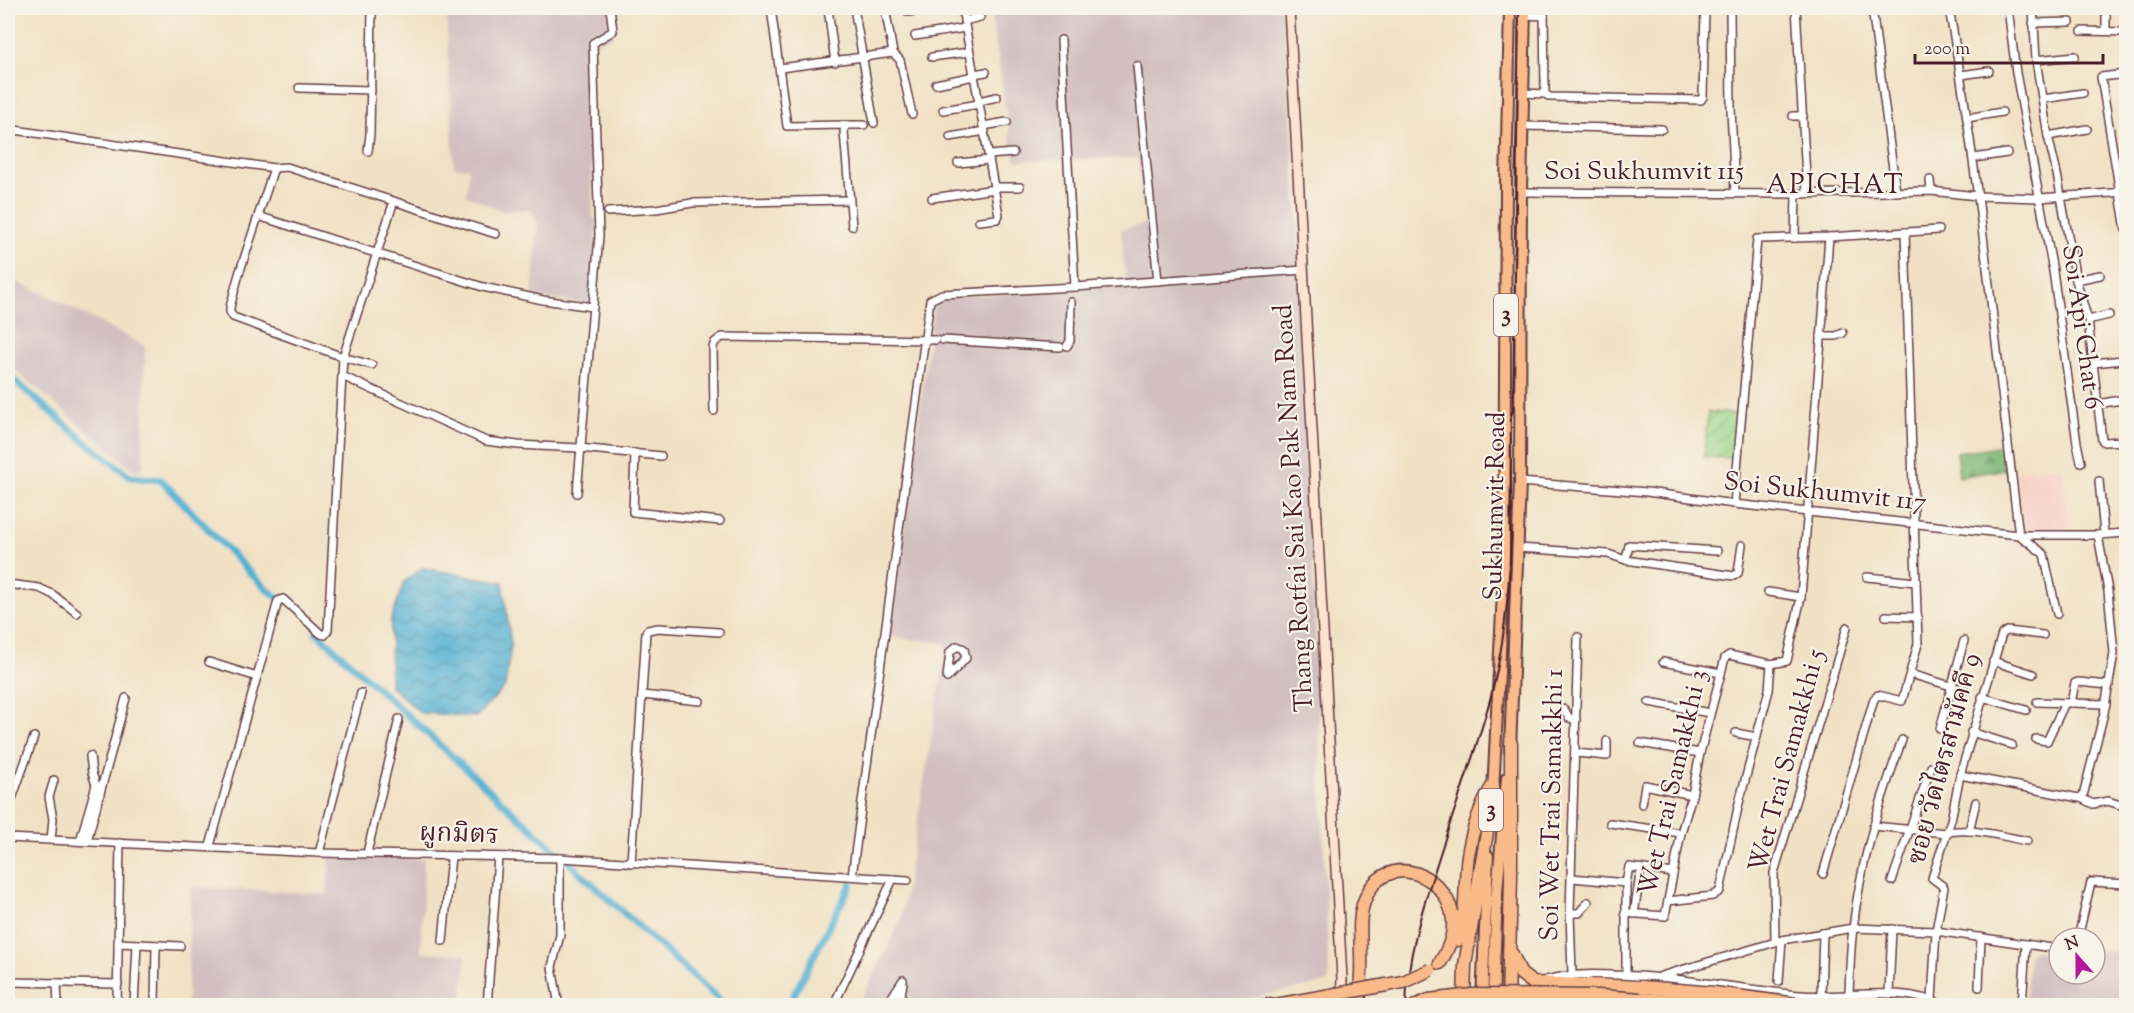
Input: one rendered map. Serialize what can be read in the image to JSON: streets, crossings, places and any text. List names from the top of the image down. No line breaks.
{"streets":{"highway":["3","Sukhumvit Road"],"main road":["Thang Rotfai Sai Kao Pak Nam Road"],"street":["Soi Sukhumvit 115","Soi Api Chat 6","Soi Sukhumvit 117","ซอย วัดไตรสามัคคี 9","Wet Trai Samakkhi 5","Wet Trai Samakkhi 3","Soi Wet Trai Samakkhi 1","ผูกมิตร"]},"crossings":[["Soi Sukhumvit 115","Soi Api Chat 6"],["Soi Sukhumvit 115","Sukhumvit Road"],["Soi Sukhumvit 117","Sukhumvit Road"]],"districts":["APICHAT"],"scale_bar":"200 m","north":"top"}
